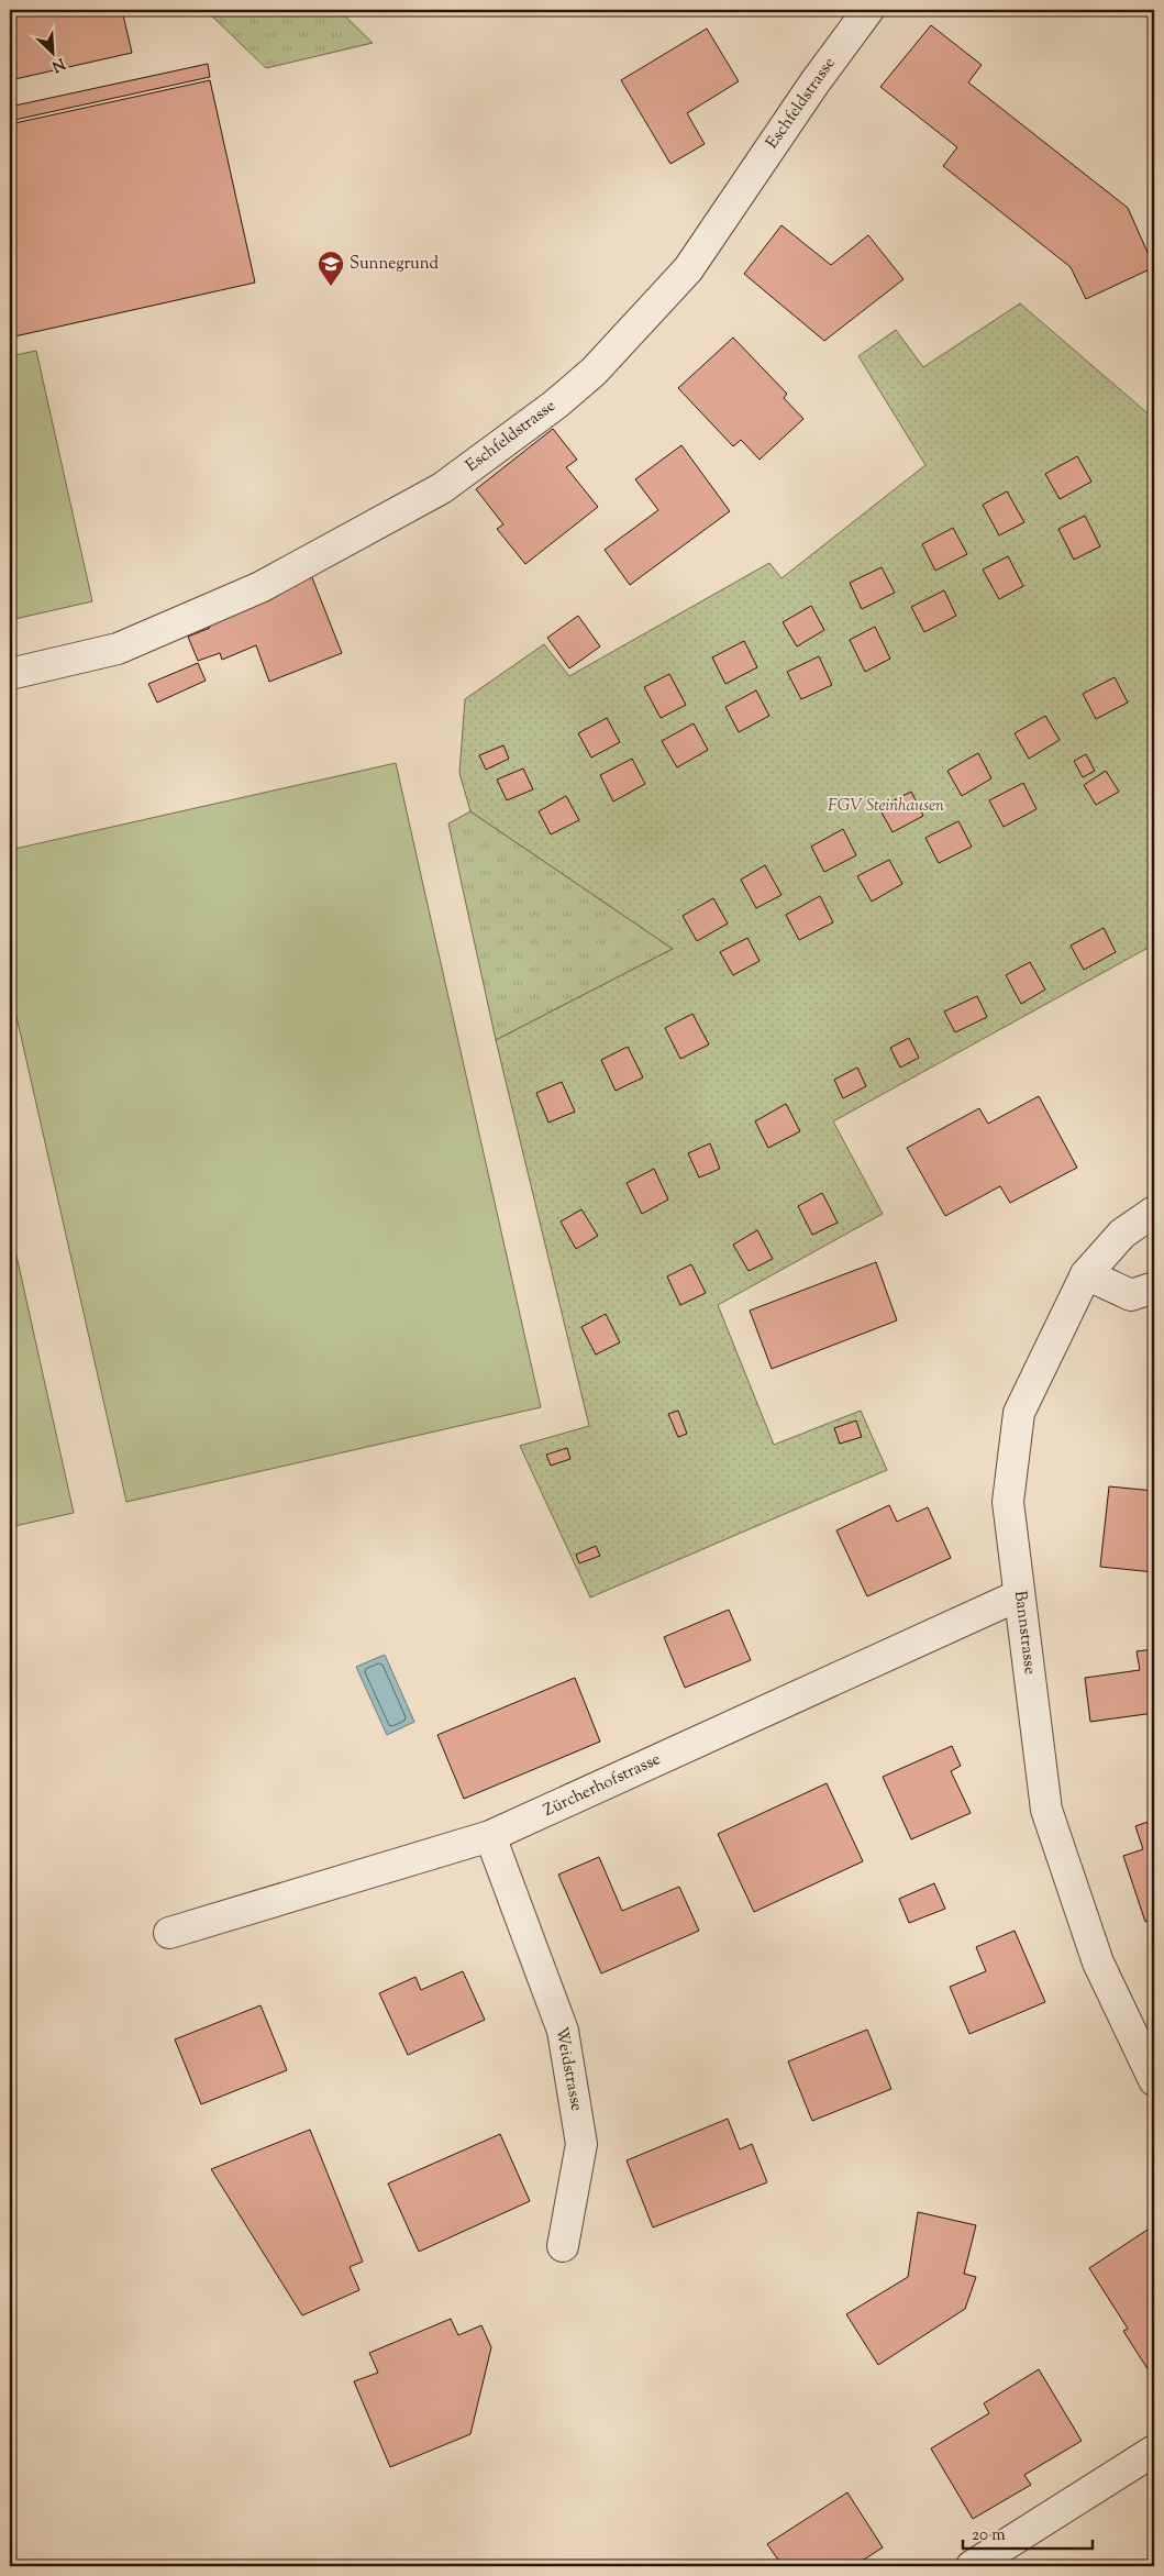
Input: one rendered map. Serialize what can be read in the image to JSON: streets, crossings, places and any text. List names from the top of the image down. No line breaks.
{"streets":{"street":["Eschfeldstrasse","Bannstrasse","Zürcherhofstrasse","Weidstrasse"]},"crossings":[["Bannstrasse","Zürcherhofstrasse"],["Zürcherhofstrasse","Weidstrasse"]],"parks":["FGV Steinhausen"],"places":{"school or university":["Sunnegrund"]},"scale_bar":"20 m","north":"bottom right"}
